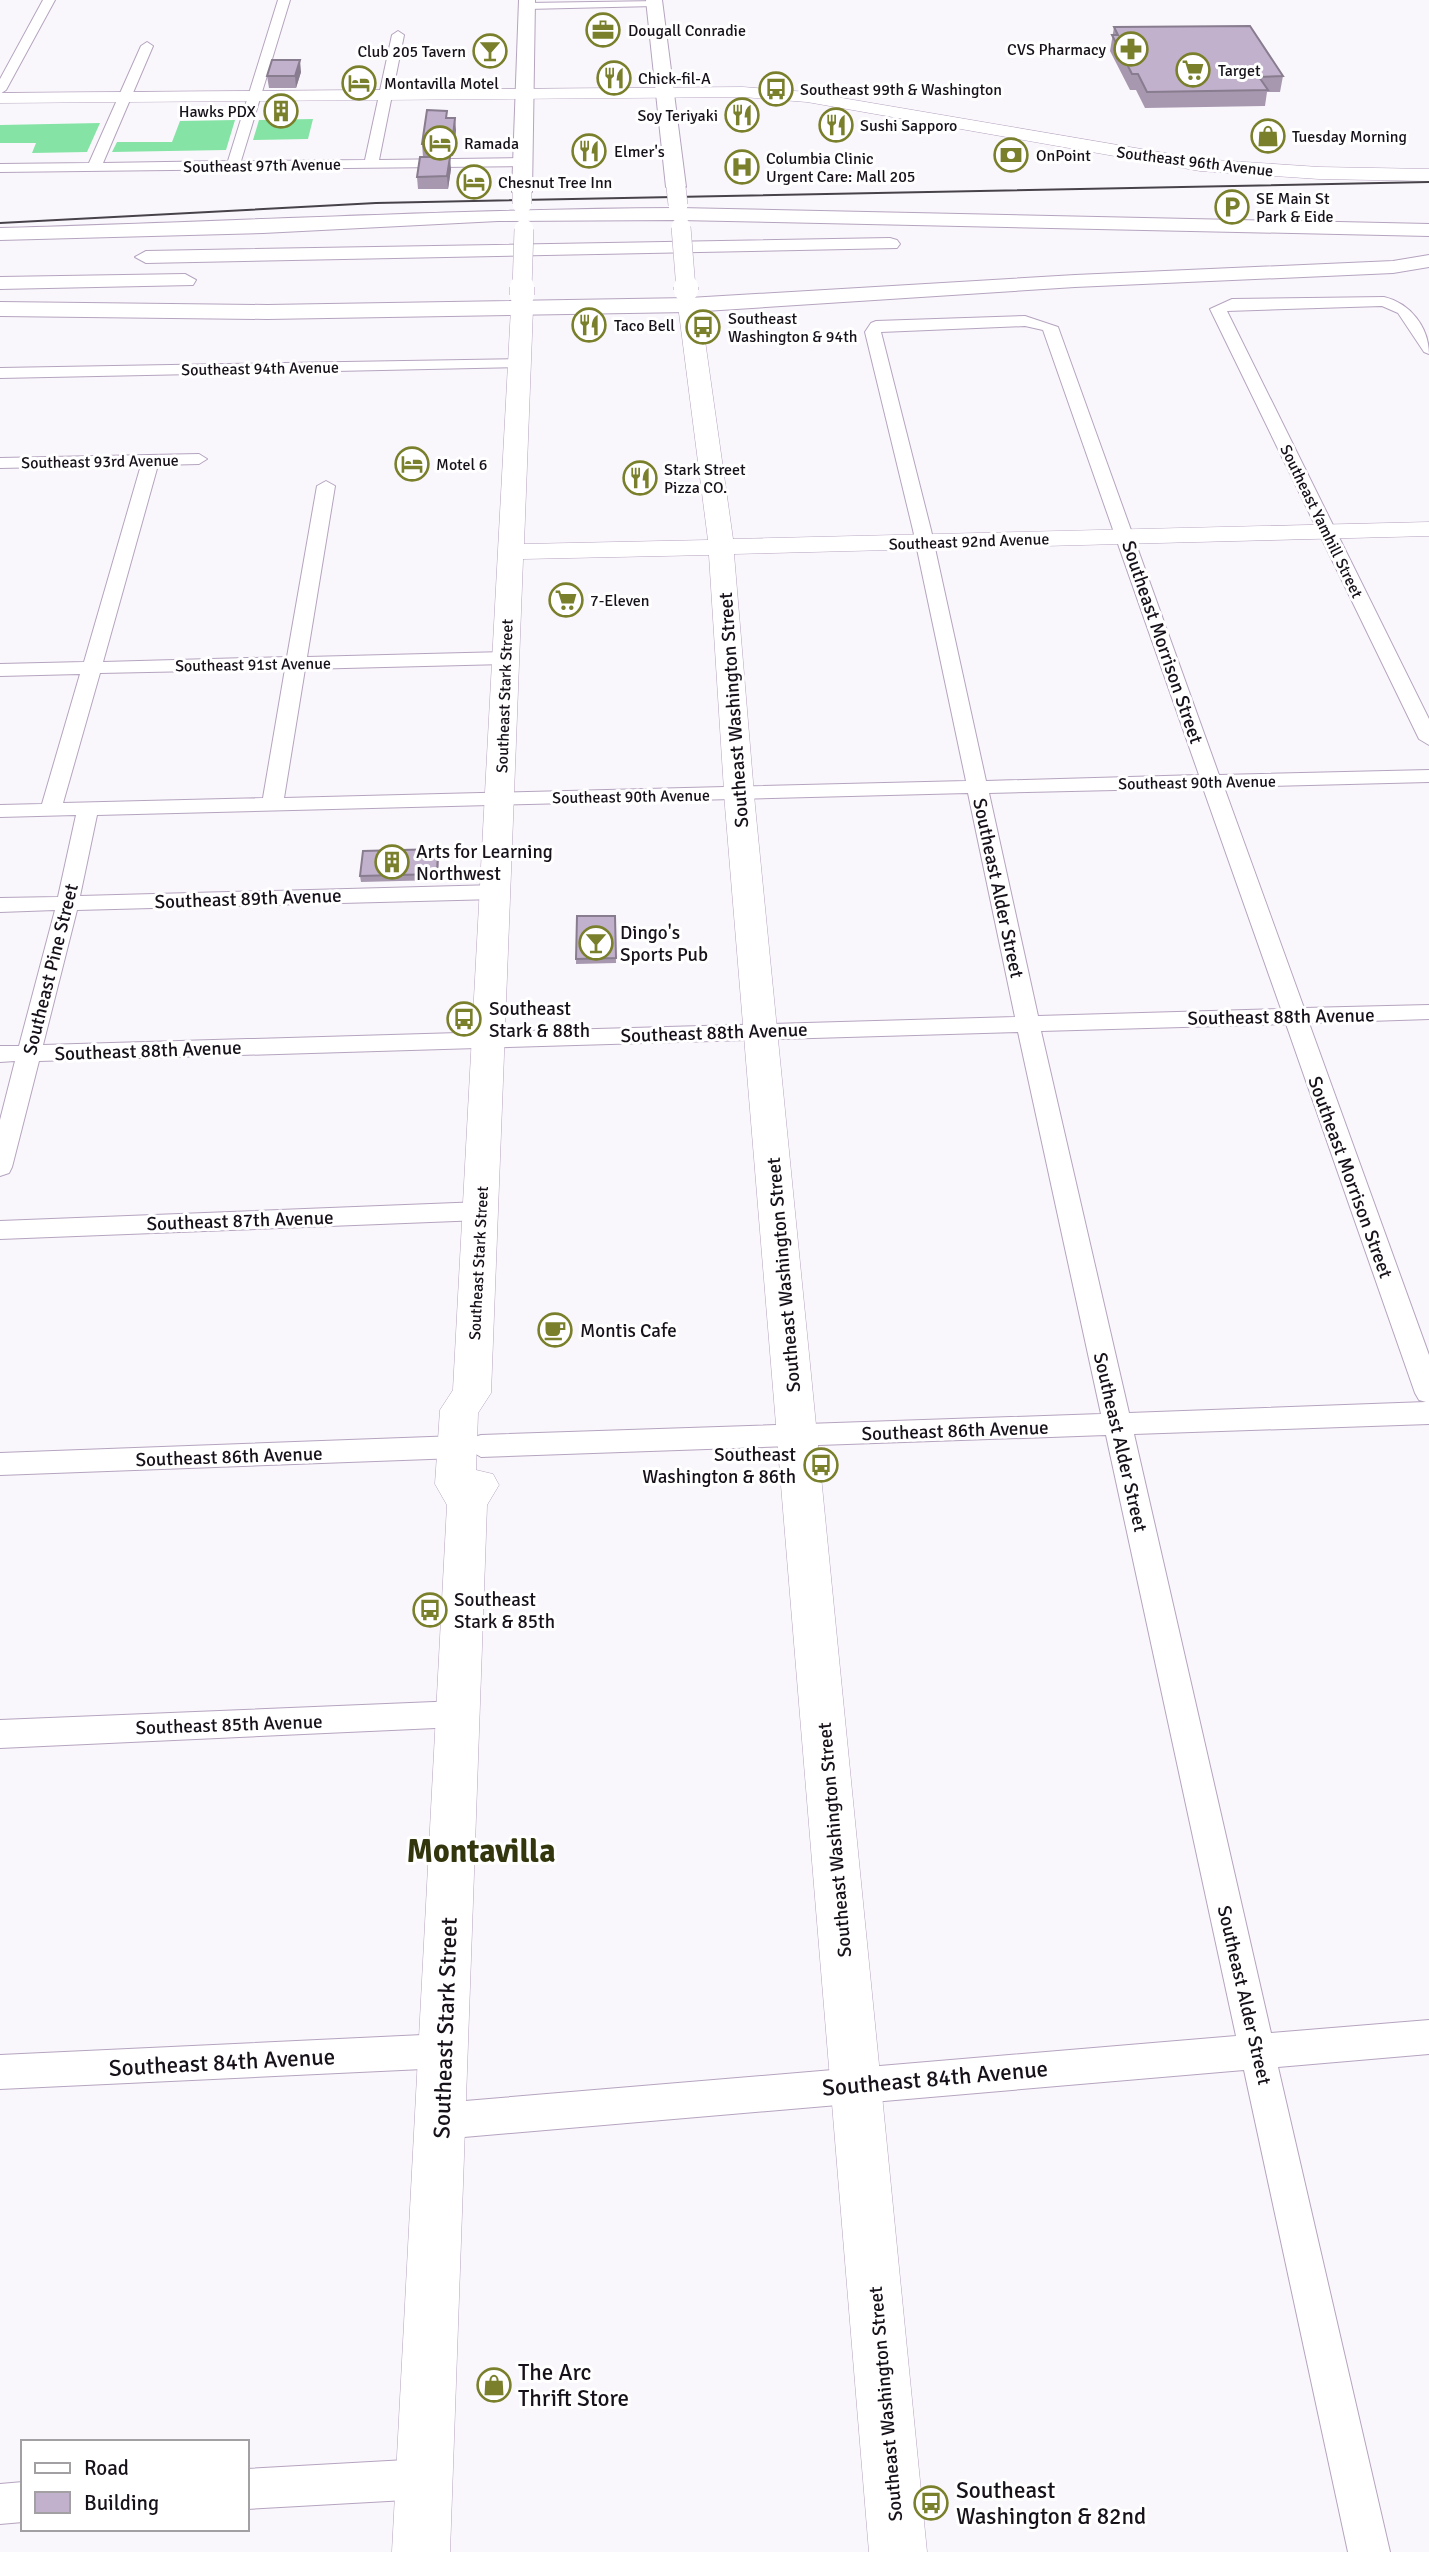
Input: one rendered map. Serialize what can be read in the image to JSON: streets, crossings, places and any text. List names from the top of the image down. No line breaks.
{"streets":{"main road":["Southeast 96th Avenue","Southeast 92nd Avenue","Southeast Stark Street","Southeast Washington Street"],"street":["Southeast 97th Avenue","Southeast 94th Avenue","Southeast 93rd Avenue","Southeast Yamhill Street","Southeast Morrison Street","Southeast 91st Avenue","Southeast 90th Avenue","Southeast Alder Street","Southeast 89th Avenue","Southeast Pine Street","Southeast 88th Avenue","Southeast 87th Avenue","Southeast 86th Avenue","Southeast 85th Avenue","Southeast 84th Avenue"]},"crossings":[["Southeast 96th Avenue","Southeast Stark Street"],["Southeast 96th Avenue","Southeast Washington Street"],["Southeast 97th Avenue","Southeast Stark Street"],["Southeast 94th Avenue","Southeast Stark Street"],["Southeast Yamhill Street","Southeast 92nd Avenue"],["Southeast 92nd Avenue","Southeast Morrison Street"],["Southeast 92nd Avenue","Southeast Stark Street"],["Southeast 92nd Avenue","Southeast Washington Street"],["Southeast 92nd Avenue","Southeast Alder Street"],["Southeast Morrison Street","Southeast 90th Avenue"],["Southeast Morrison Street","Southeast Alder Street"],["Southeast Morrison Street","Southeast 88th Avenue"],["Southeast 91st Avenue","Southeast Stark Street"],["Southeast Stark Street","Southeast 90th Avenue"],["Southeast Stark Street","Southeast 89th Avenue"],["Southeast Stark Street","Southeast 88th Avenue"],["Southeast Stark Street","Southeast 87th Avenue"],["Southeast Stark Street","Southeast 86th Avenue"],["Southeast Stark Street","Southeast 85th Avenue"],["Southeast Stark Street","Southeast 84th Avenue"],["Southeast Washington Street","Southeast 90th Avenue"],["Southeast Washington Street","Southeast 88th Avenue"],["Southeast Washington Street","Southeast 86th Avenue"],["Southeast Washington Street","Southeast 84th Avenue"],["Southeast 90th Avenue","Southeast Alder Street"],["Southeast 90th Avenue","Southeast Pine Street"],["Southeast Alder Street","Southeast 88th Avenue"],["Southeast Alder Street","Southeast 86th Avenue"],["Southeast Alder Street","Southeast 84th Avenue"],["Southeast 89th Avenue","Southeast Pine Street"],["Southeast Pine Street","Southeast 88th Avenue"]],"districts":["Montavilla"],"places":{"office":["Dougall Conradie"],"pharmacy":["CVS Pharmacy"],"bar":["Club 205 Tavern","Dingo's Sports Pub"],"supermarket":["Target","7-Eleven"],"restaurant":["Chick-fil-A","Soy Teriyaki","Sushi Sapporo","Elmer's","Taco Bell","Stark Street Pizza CO."],"hotel":["Montavilla Motel","Ramada","Chesnut Tree Inn","Motel 6"],"bus stop":["Southeast 99th & Washington","Southeast Washington & 94th","Southeast Stark & 88th","Southeast Washington & 86th","Southeast Stark & 85th","Southeast Washington & 82nd"],"building":["Hawks PDX","Arts for Learning Northwest"],"shop":["Tuesday Morning","The Arc Thrift Store"],"bank":["OnPoint"],"hospital":["Columbia Clinic Urgent Care: Mall 205"],"parking":["SE Main St Park & Eide"],"cafe":["Montis Cafe"]},"legend":["Road","Building"]}
